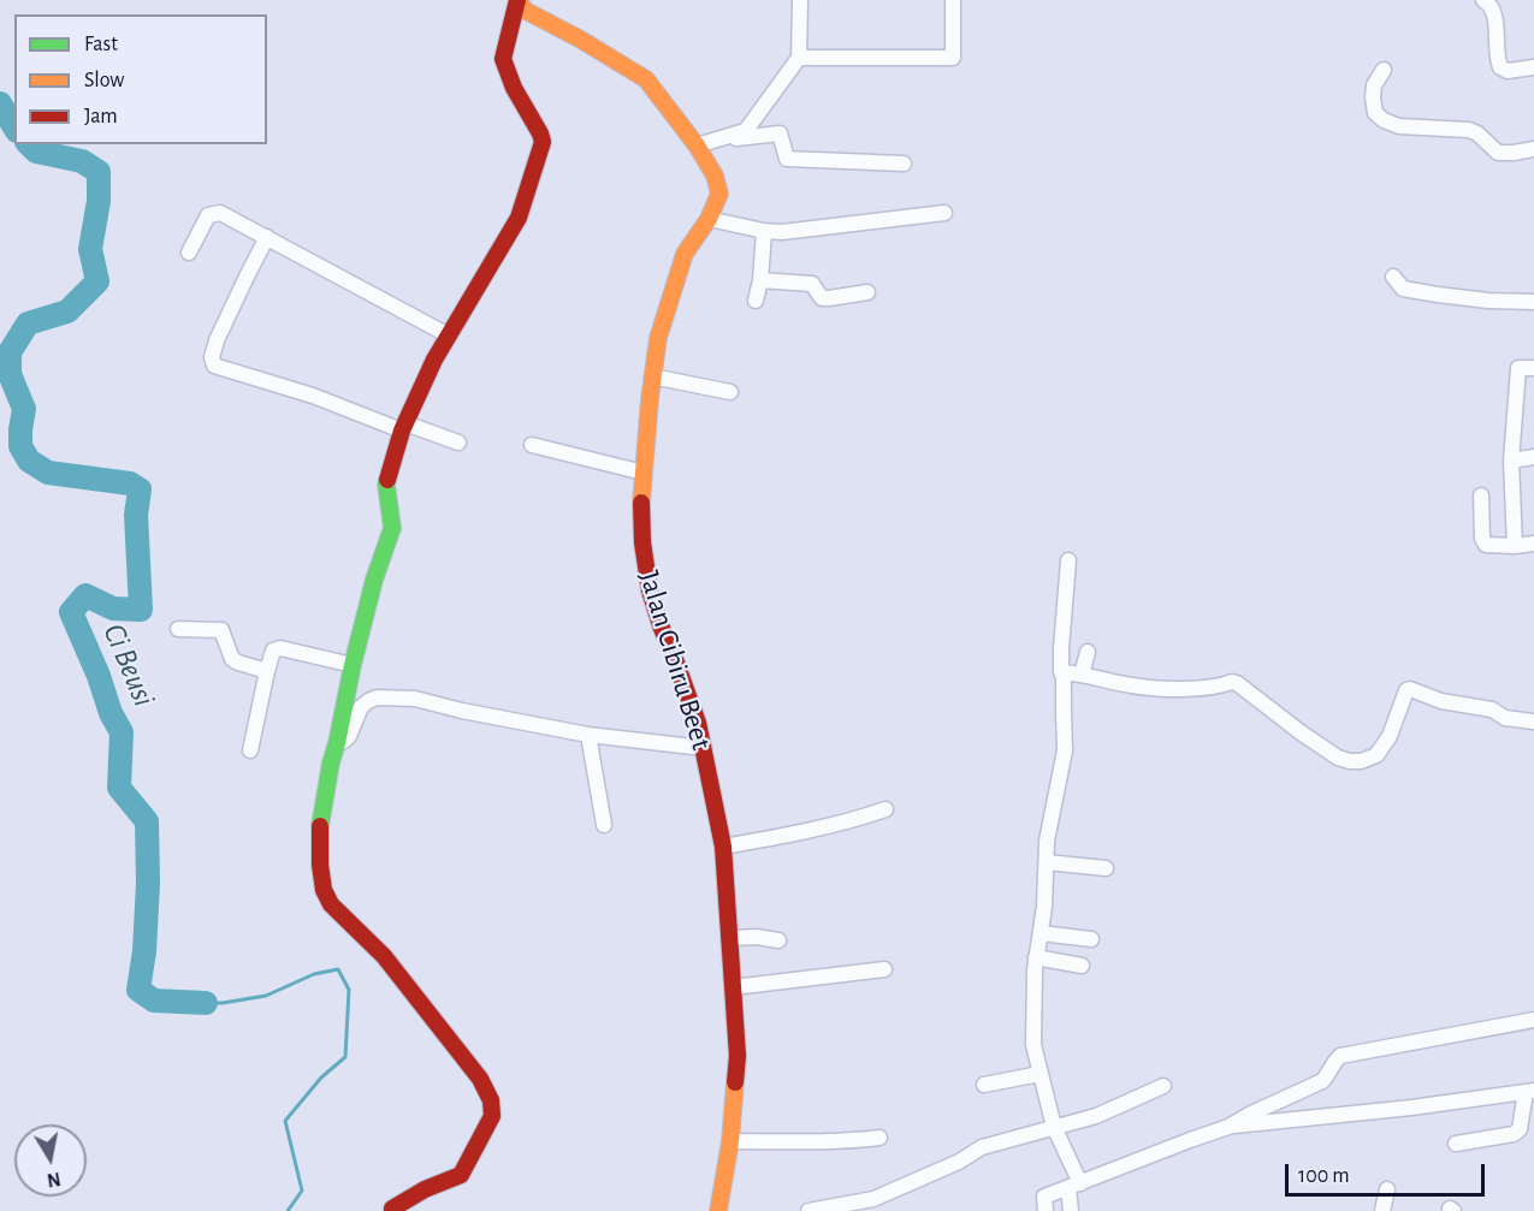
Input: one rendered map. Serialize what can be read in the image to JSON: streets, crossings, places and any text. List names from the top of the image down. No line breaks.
{"streets":{"street":["Jalan Cibiru Beet"]},"water":["Ci Beusi"],"legend":["Fast","Slow","Jam"],"scale_bar":"100 m","north":"bottom"}
